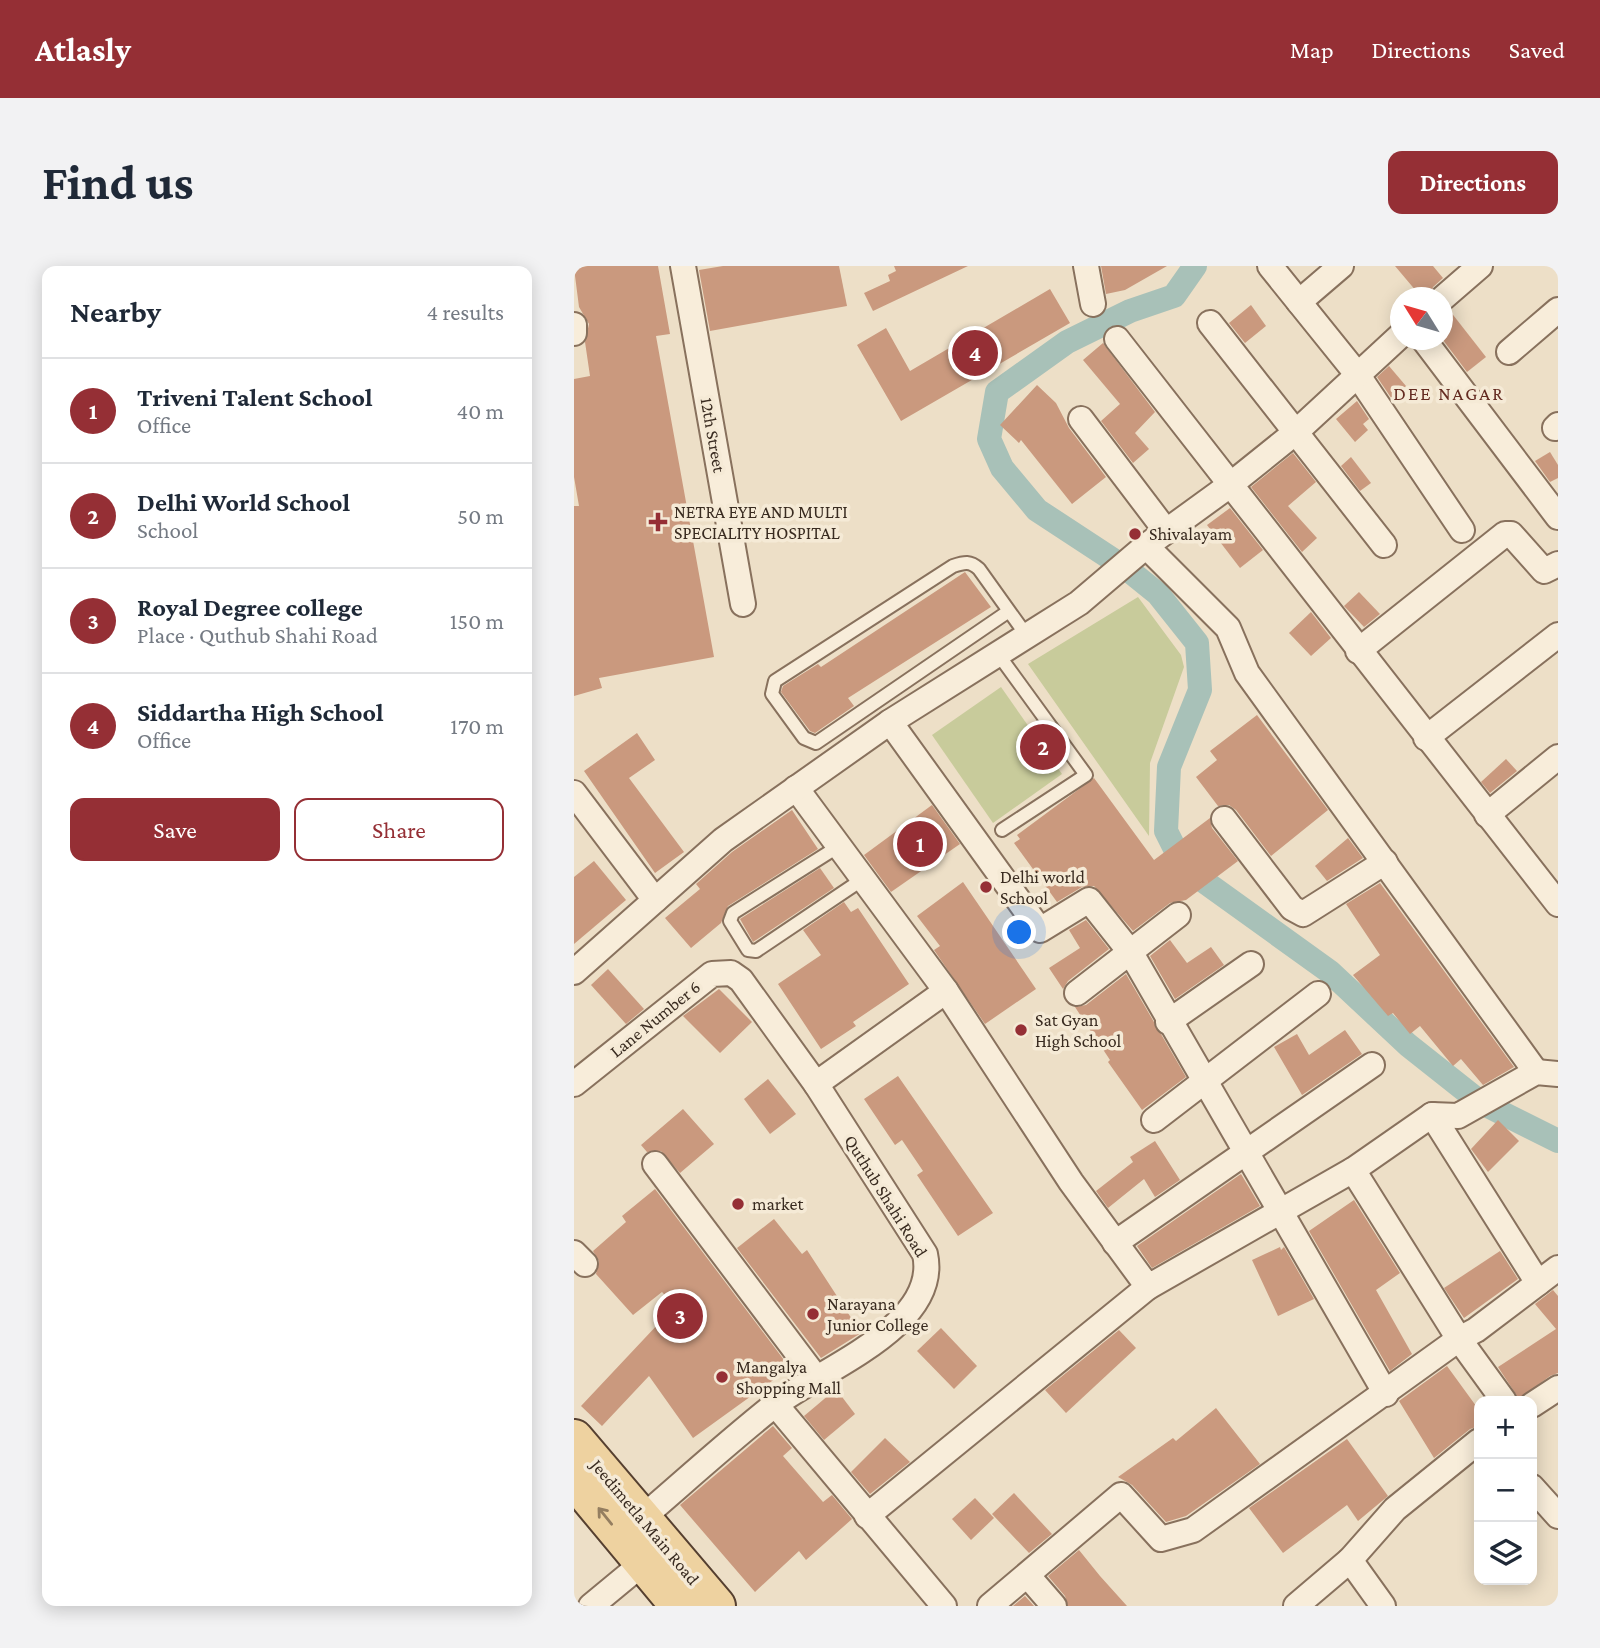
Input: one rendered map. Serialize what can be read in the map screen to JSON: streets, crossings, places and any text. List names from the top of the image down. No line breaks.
{"streets":{"main road":["Jeedimetla Main Road"],"street":["12th Street","Lane Number 6","Quthub Shahi Road"]},"crossings":[["Lane Number 6","Quthub Shahi Road"],["Quthub Shahi Road","Jeedimetla Main Road"]],"districts":["DEE NAGAR"],"places":{"health":["NETRA EYE AND MULTI SPECIALITY HOSPITAL"],"other":["Shivalayam","Delhi world School","Sat Gyan High School","market","Narayana Junior College","Mangalya Shopping Mall"]},"north":"top left","page":{"header":"Atlasly","nav":["Map","Directions","Saved"],"buttons":["Directions",["Save","Share"]],"title":"Find us","heading":["Nearby","4 results"],"pins":["4","2","1","3"],"list":[{"mark":"1","name":"Triveni Talent School","note":"Office","value":"40 m"},{"mark":"2","name":"Delhi World School","note":"School","value":"50 m"},{"mark":"3","name":"Royal Degree college","note":"Place · Quthub Shahi Road","value":"150 m"},{"mark":"4","name":"Siddartha High School","note":"Office","value":"170 m"}],"map_buttons":["+","−"]}}
